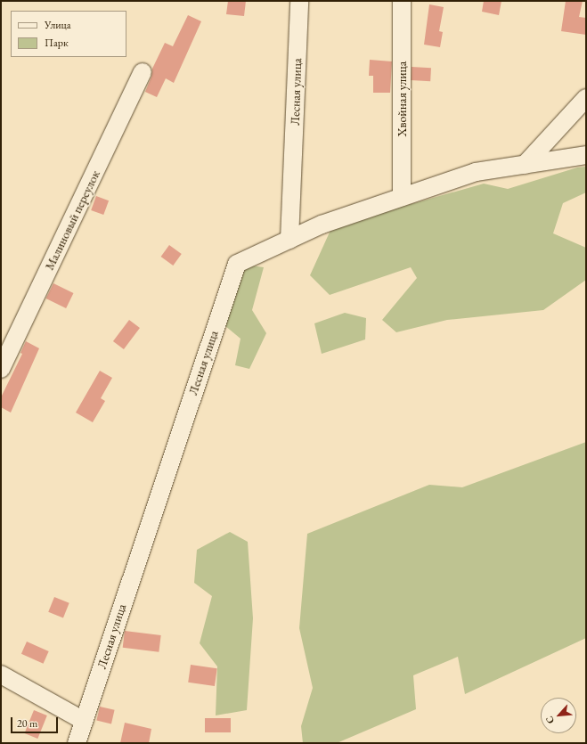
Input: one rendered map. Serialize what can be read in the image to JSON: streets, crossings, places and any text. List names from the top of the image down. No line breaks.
{"streets":{"street":["Лесная улица","Хвойная улица","Малиновый переулок"]},"legend":["Улица","Парк"],"scale_bar":"20 m","north":"bottom left"}
